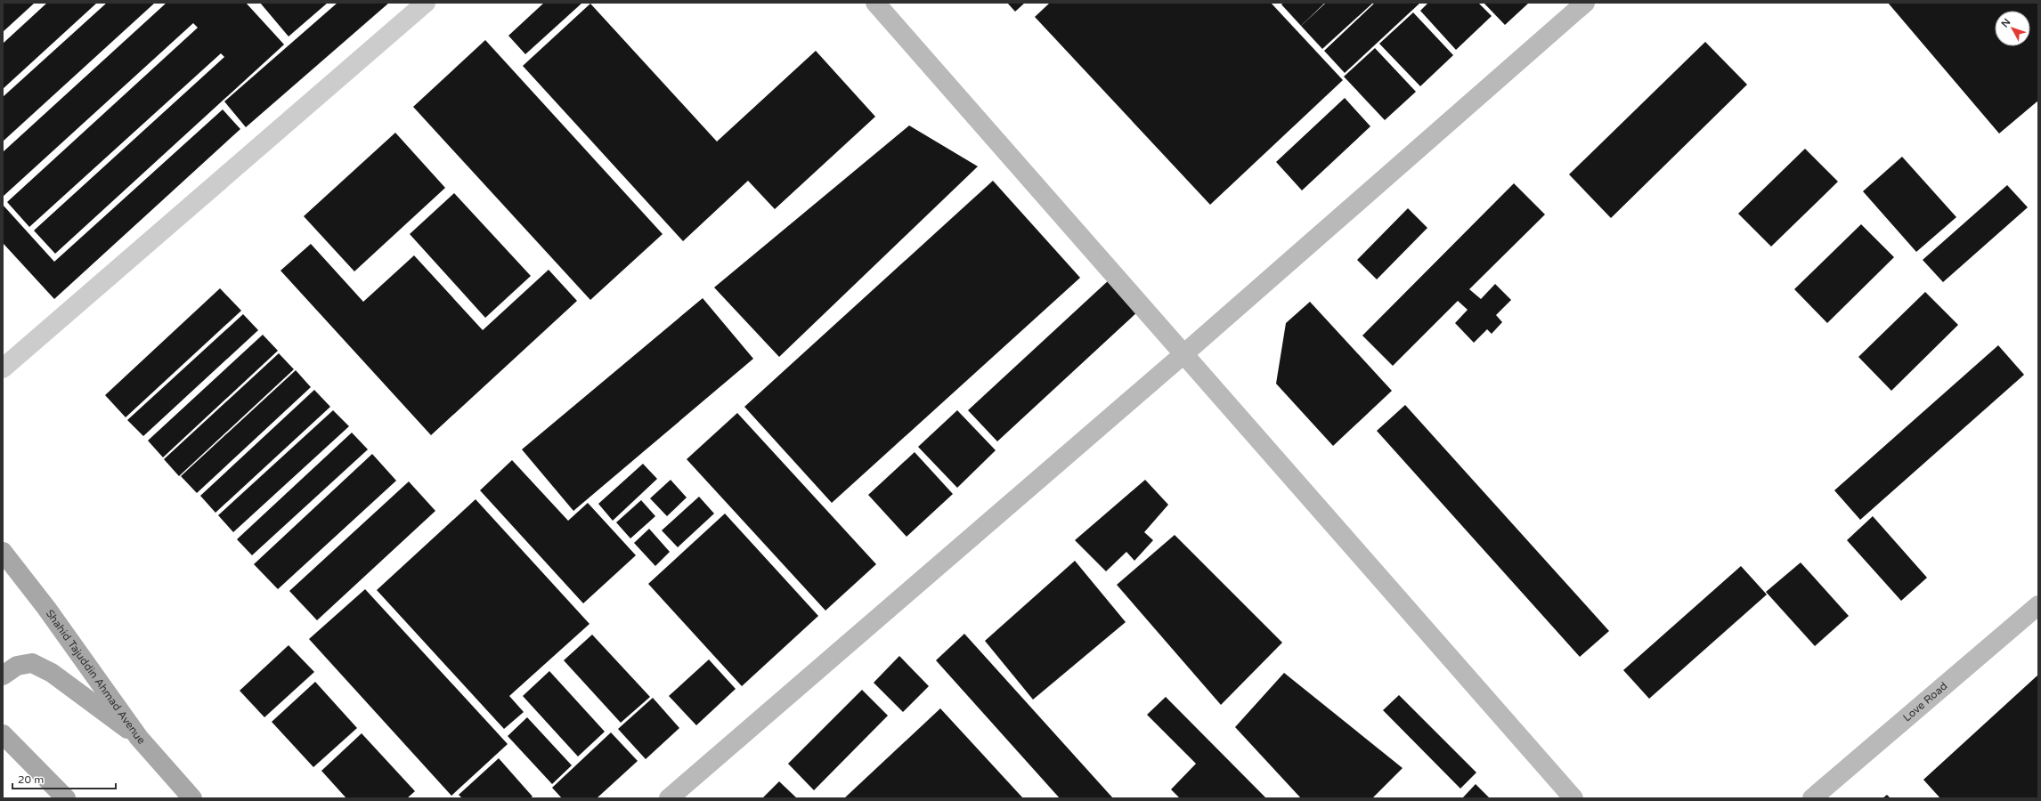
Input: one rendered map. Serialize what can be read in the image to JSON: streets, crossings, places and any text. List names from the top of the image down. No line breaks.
{"streets":{"main road":["Shahid Tajuddin Ahmad Avenue"],"street":["Love Road"]},"scale_bar":"20 m","north":"top left"}
